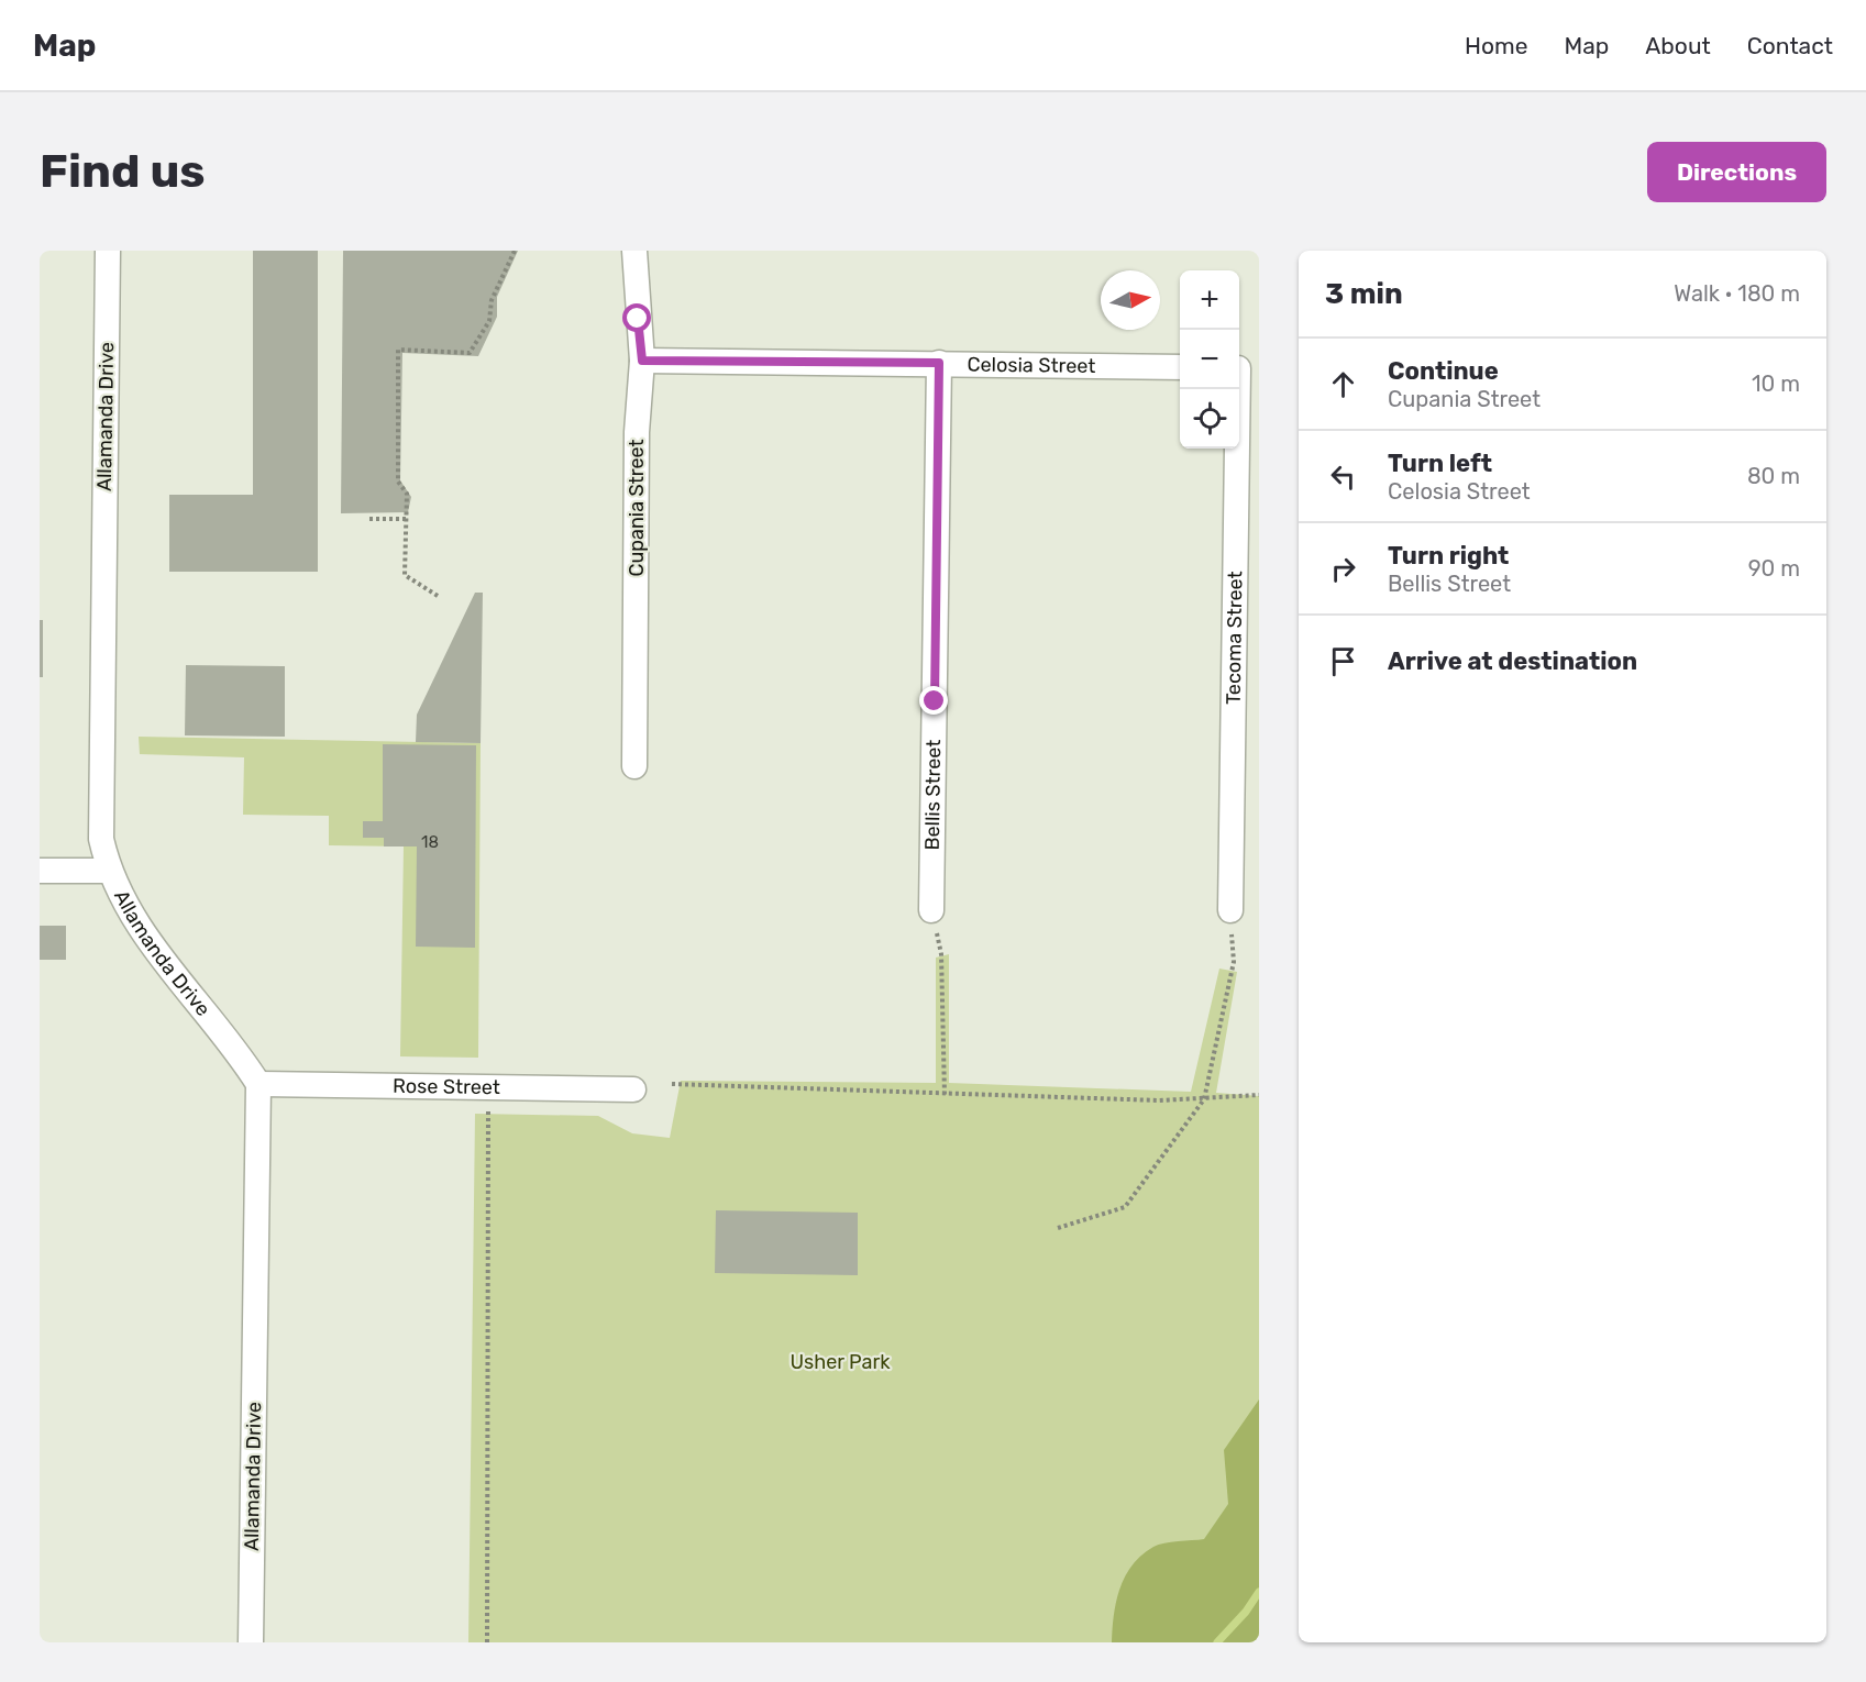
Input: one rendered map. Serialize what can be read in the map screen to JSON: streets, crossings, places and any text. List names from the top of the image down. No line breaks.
{"streets":{"street":["Celosia Street","Allamanda Drive","Cupania Street","Tecoma Street","Bellis Street","Rose Street"]},"crossings":[["Celosia Street","Cupania Street"],["Celosia Street","Bellis Street"],["Allamanda Drive","Rose Street"]],"parks":["Usher Park"],"house_numbers":["18"],"north":"right","page":{"header":"Map","nav":["Home","Map","About","Contact"],"buttons":"Directions","title":"Find us","heading":["3 min","Walk · 180 m"],"map_buttons":["+","−"],"list":[["Continue","Cupania Street","10 m"],["Turn left","Celosia Street","80 m"],["Turn right","Bellis Street","90 m"],"Arrive at destination"]}}
